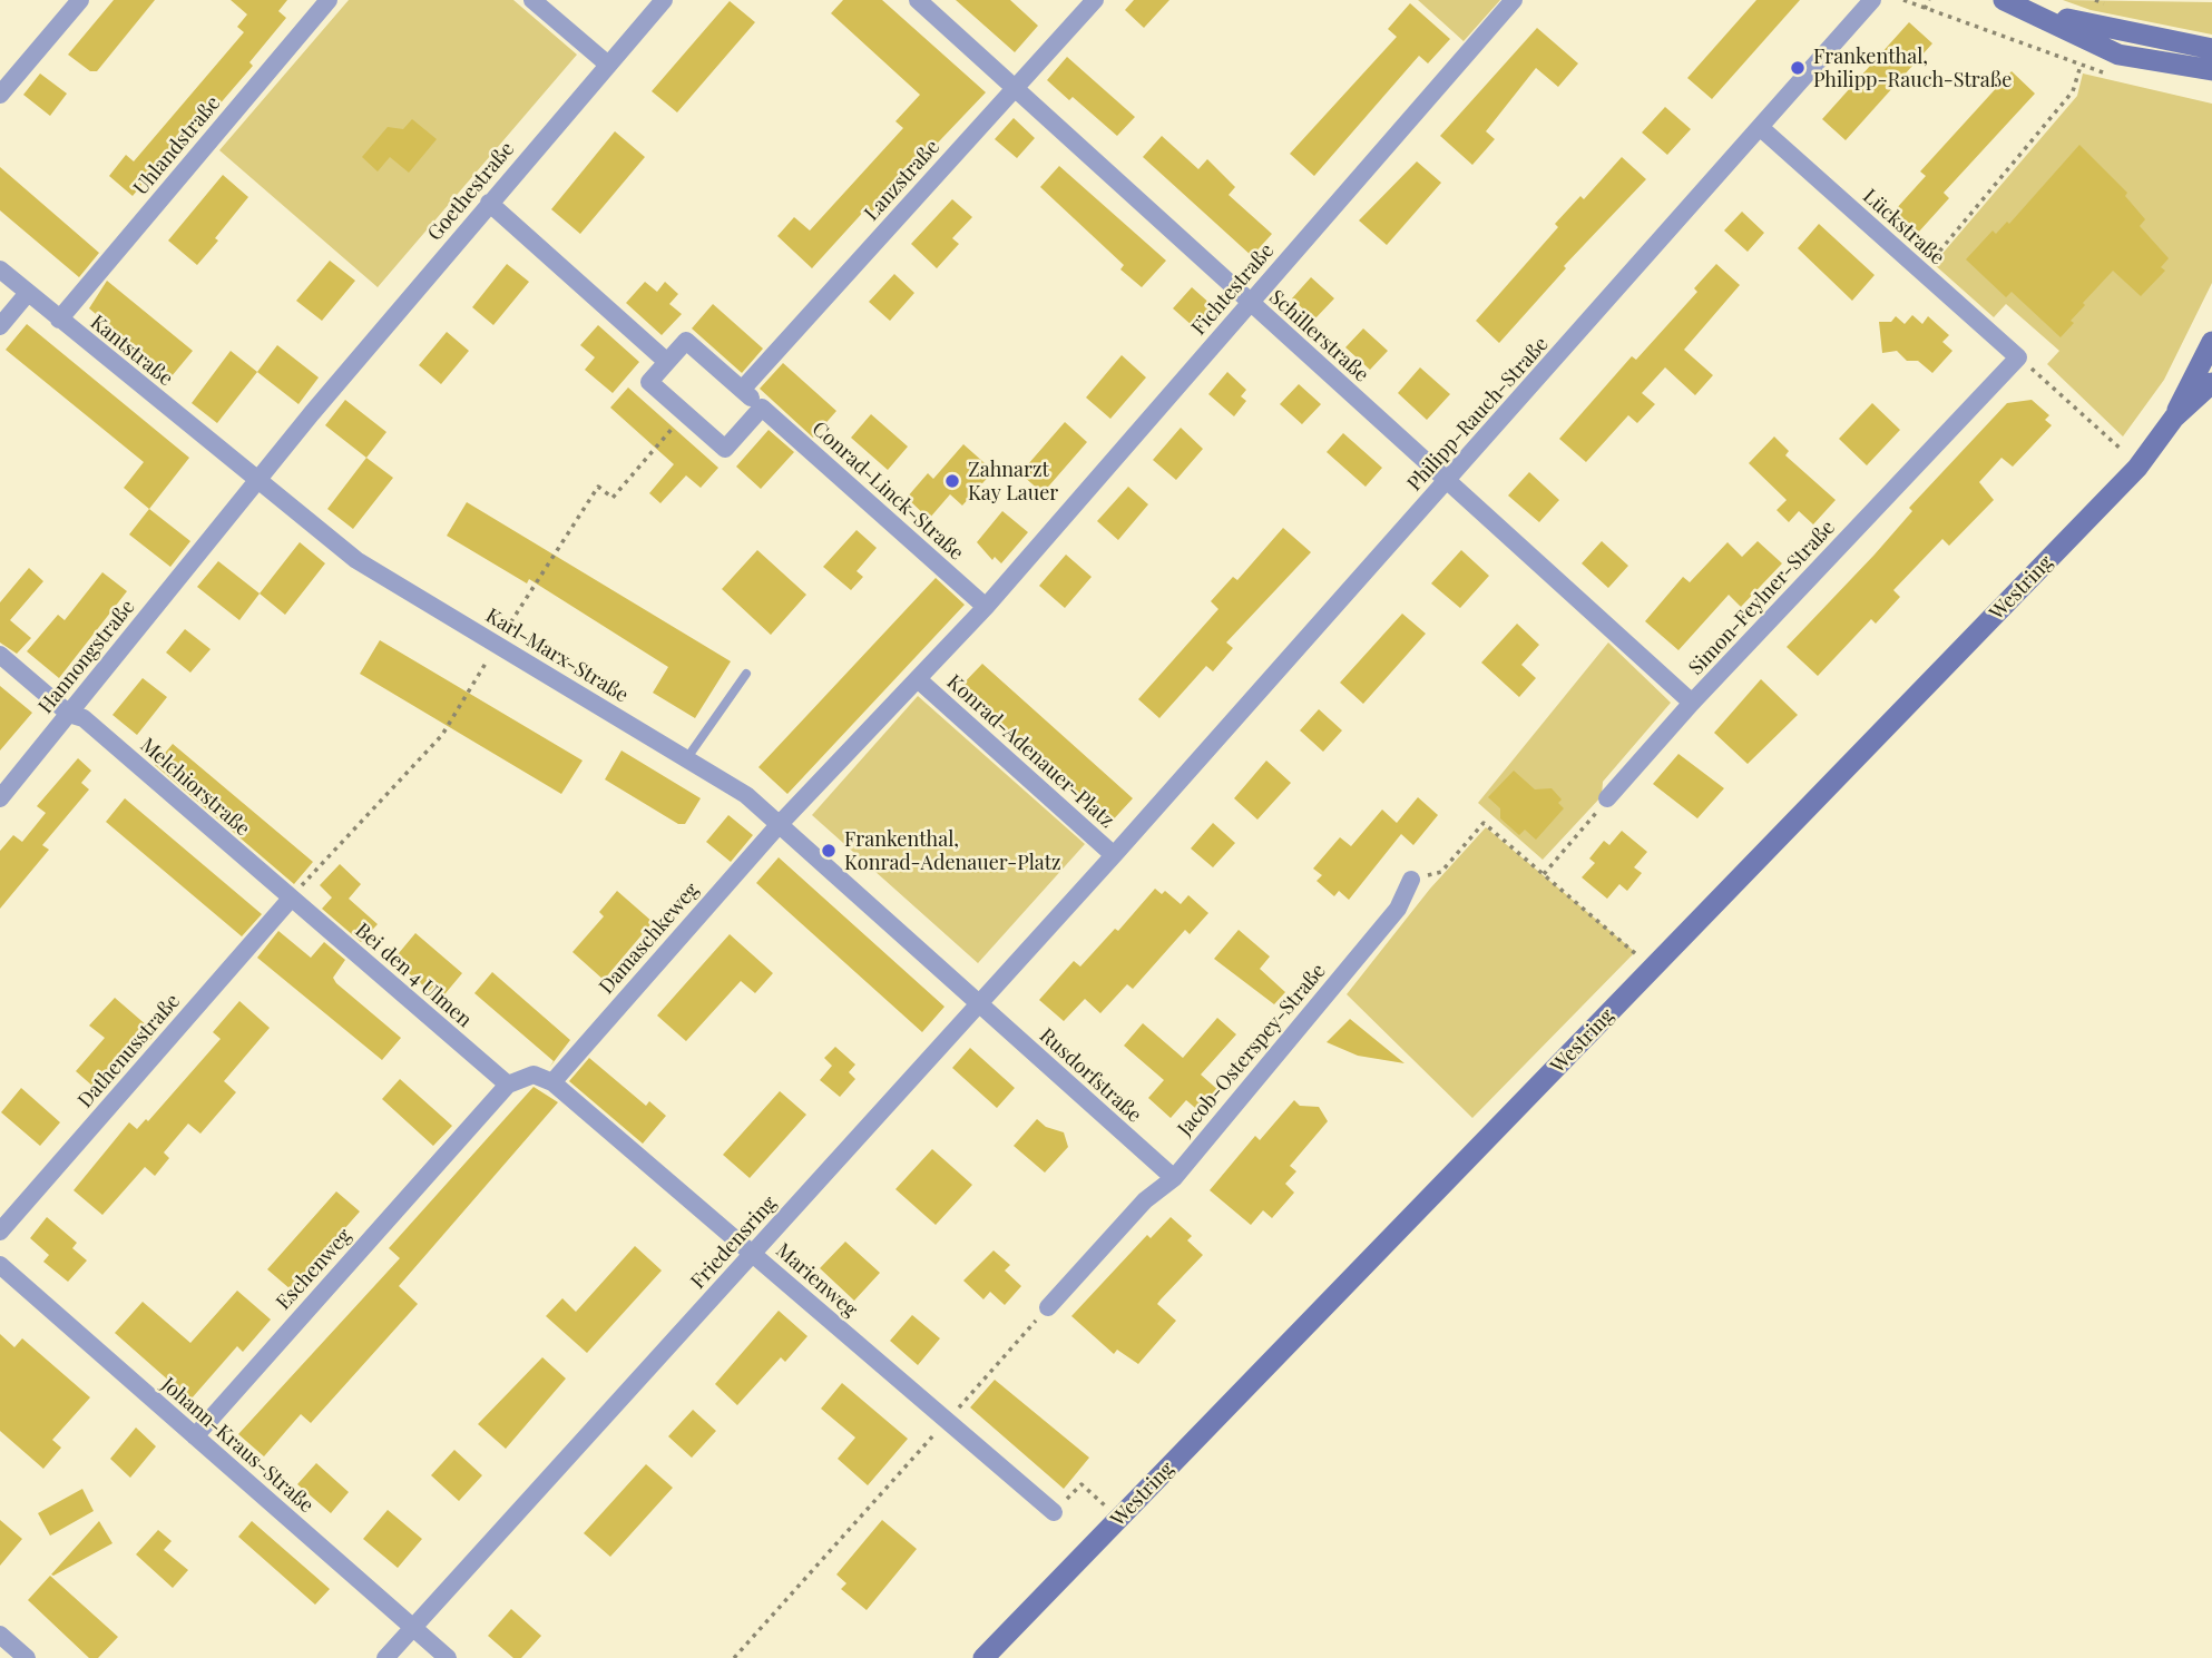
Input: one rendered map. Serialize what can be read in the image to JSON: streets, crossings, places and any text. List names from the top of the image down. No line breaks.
{"streets":{"main road":["Westring"],"street":["Uhlandstraße","Lanzstraße","Goethestraße","Lückstraße","Fichtestraße","Schillerstraße","Kantstraße","Philipp-Rauch-Straße","Conrad-Linck-Straße","Simon-Feylner-Straße","Karl-Marx-Straße","Hannongstraße","Konrad-Adenauer-Platz","Melchiorstraße","Damaschkeweg","Bei den 4 Ulmen","Jacob-Osterspey-Straße","Dathenusstraße","Rusdorfstraße","Friedensring","Eschenweg","Marienweg","Johann-Kraus-Straße"]},"crossings":[["Uhlandstraße","Kantstraße"],["Lanzstraße","Schillerstraße"],["Lanzstraße","Conrad-Linck-Straße"],["Goethestraße","Kantstraße"],["Goethestraße","Karl-Marx-Straße"],["Goethestraße","Hannongstraße"],["Lückstraße","Philipp-Rauch-Straße"],["Lückstraße","Simon-Feylner-Straße"],["Fichtestraße","Schillerstraße"],["Fichtestraße","Conrad-Linck-Straße"],["Fichtestraße","Konrad-Adenauer-Platz"],["Schillerstraße","Philipp-Rauch-Straße"],["Schillerstraße","Simon-Feylner-Straße"],["Kantstraße","Karl-Marx-Straße"],["Kantstraße","Hannongstraße"],["Philipp-Rauch-Straße","Konrad-Adenauer-Platz"],["Philipp-Rauch-Straße","Friedensring"],["Conrad-Linck-Straße","Konrad-Adenauer-Platz"],["Karl-Marx-Straße","Hannongstraße"],["Karl-Marx-Straße","Konrad-Adenauer-Platz"],["Karl-Marx-Straße","Damaschkeweg"],["Hannongstraße","Melchiorstraße"],["Konrad-Adenauer-Platz","Damaschkeweg"],["Konrad-Adenauer-Platz","Friedensring"],["Melchiorstraße","Bei den 4 Ulmen"],["Melchiorstraße","Dathenusstraße"],["Damaschkeweg","Marienweg"],["Bei den 4 Ulmen","Dathenusstraße"],["Bei den 4 Ulmen","Eschenweg"],["Jacob-Osterspey-Straße","Rusdorfstraße"],["Rusdorfstraße","Friedensring"],["Friedensring","Marienweg"],["Friedensring","Johann-Kraus-Straße"],["Eschenweg","Johann-Kraus-Straße"]],"places":["Frankenthal, Philipp-Rauch-Straße","Zahnarzt Kay Lauer","Frankenthal, Konrad-Adenauer-Platz"]}
